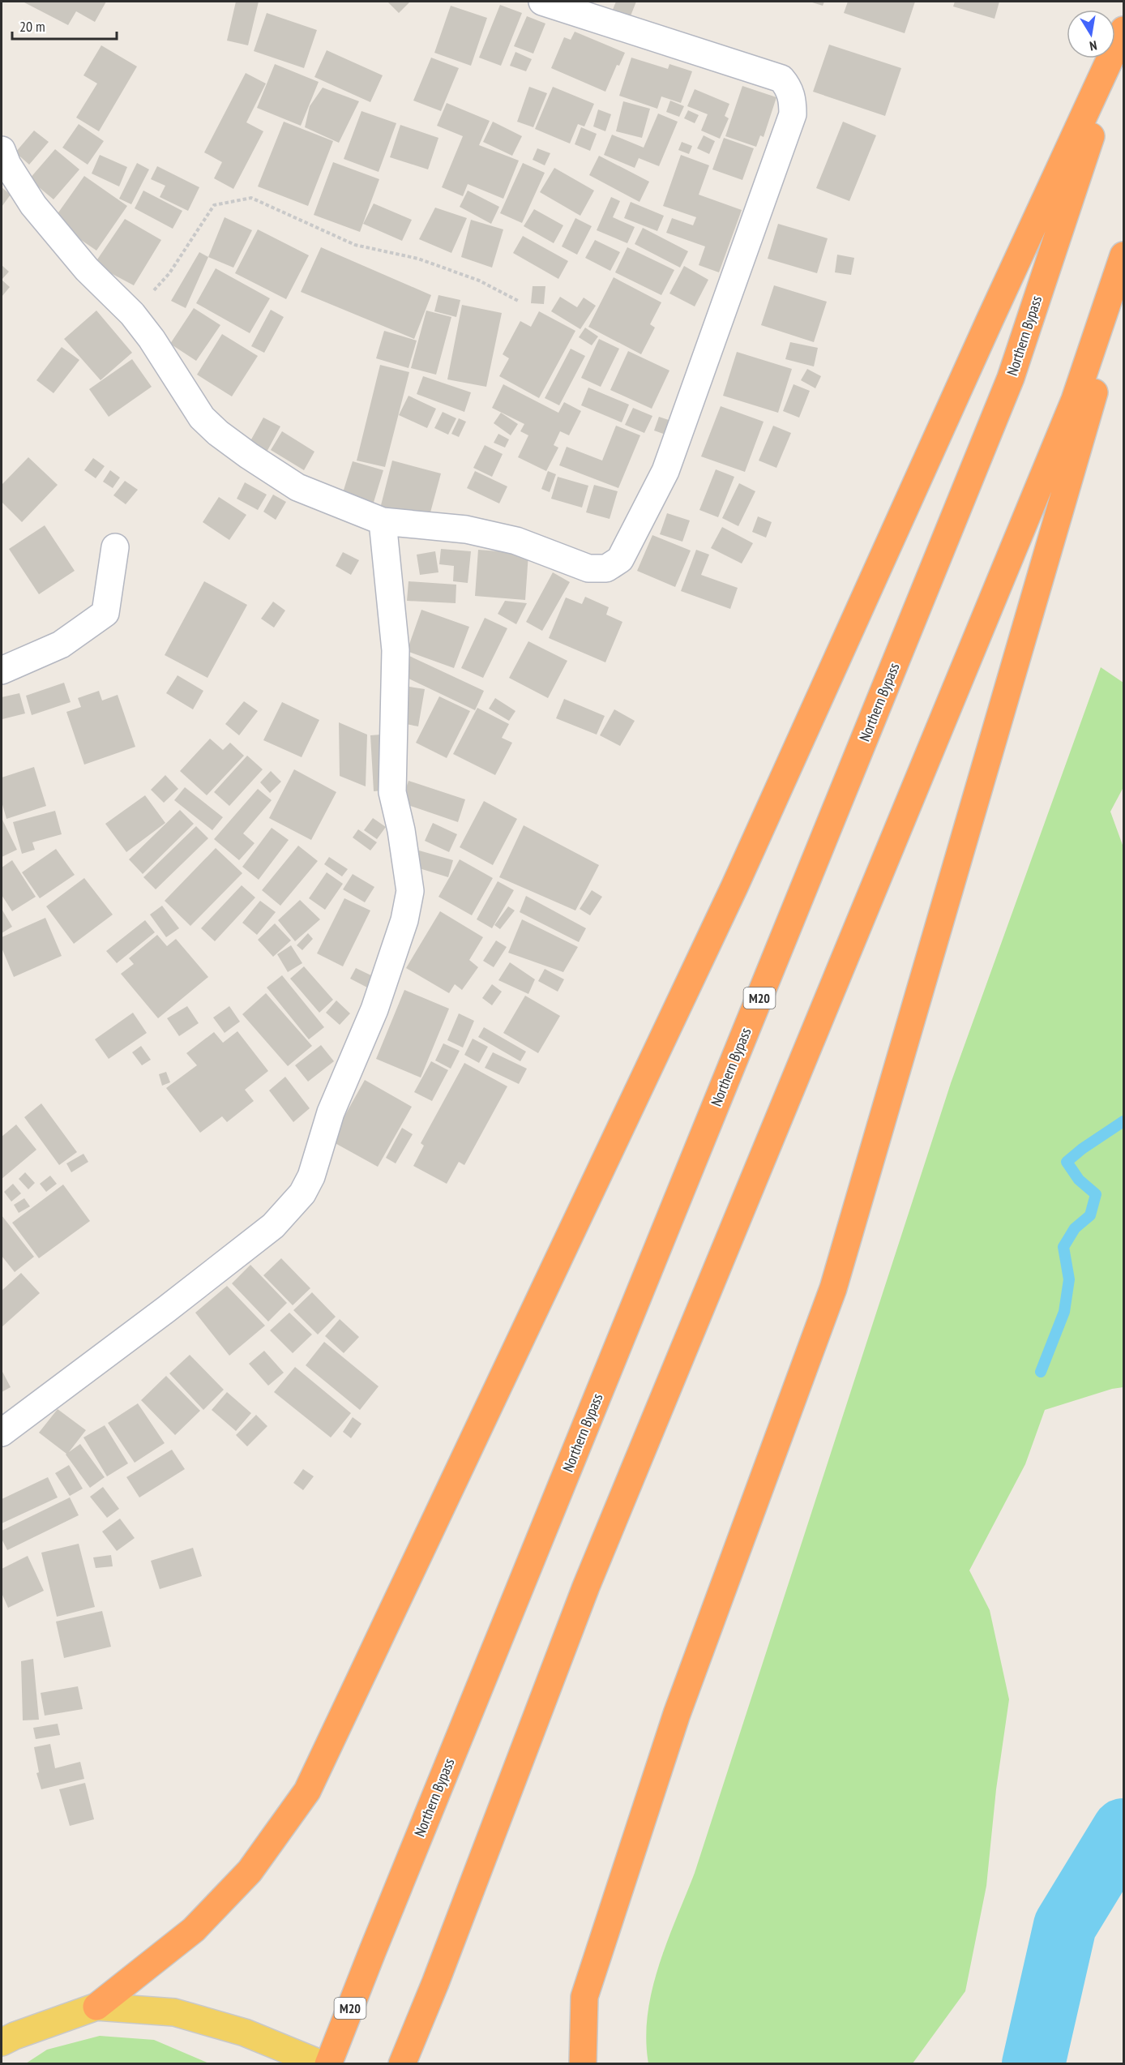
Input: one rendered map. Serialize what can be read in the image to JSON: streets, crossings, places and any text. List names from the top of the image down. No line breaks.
{"streets":{"highway":["Northern Bypass","M20"]},"scale_bar":"20 m","north":"bottom"}
